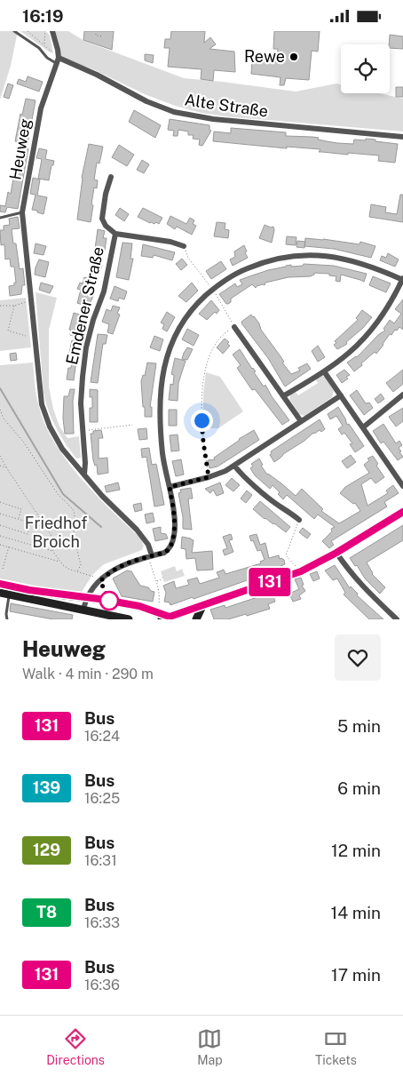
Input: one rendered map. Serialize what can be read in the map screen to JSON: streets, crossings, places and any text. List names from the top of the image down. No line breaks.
{"streets":{"street":["Alte Straße","Heuweg","Emdener Straße"]},"crossings":[["Alte Straße","Heuweg"],["Heuweg","Emdener Straße"]],"parks":["Friedhof Broich"],"places":["Rewe"],"lines":["bus line 131"],"page":{"status":"16:19","on_map":"131","heading":["Heuweg","Walk · 4 min · 290 m"],"list":[{"mark":"131","name":"Bus","note":"16:24","value":"5 min"},{"mark":"139","name":"Bus","note":"16:25","value":"6 min"},{"mark":"129","name":"Bus","note":"16:31","value":"12 min"},{"mark":"T8","name":"Bus","note":"16:33","value":"14 min"},{"mark":"131","name":"Bus","note":"16:36","value":"17 min"}],"tabs":["Directions","Map","Tickets"]}}
